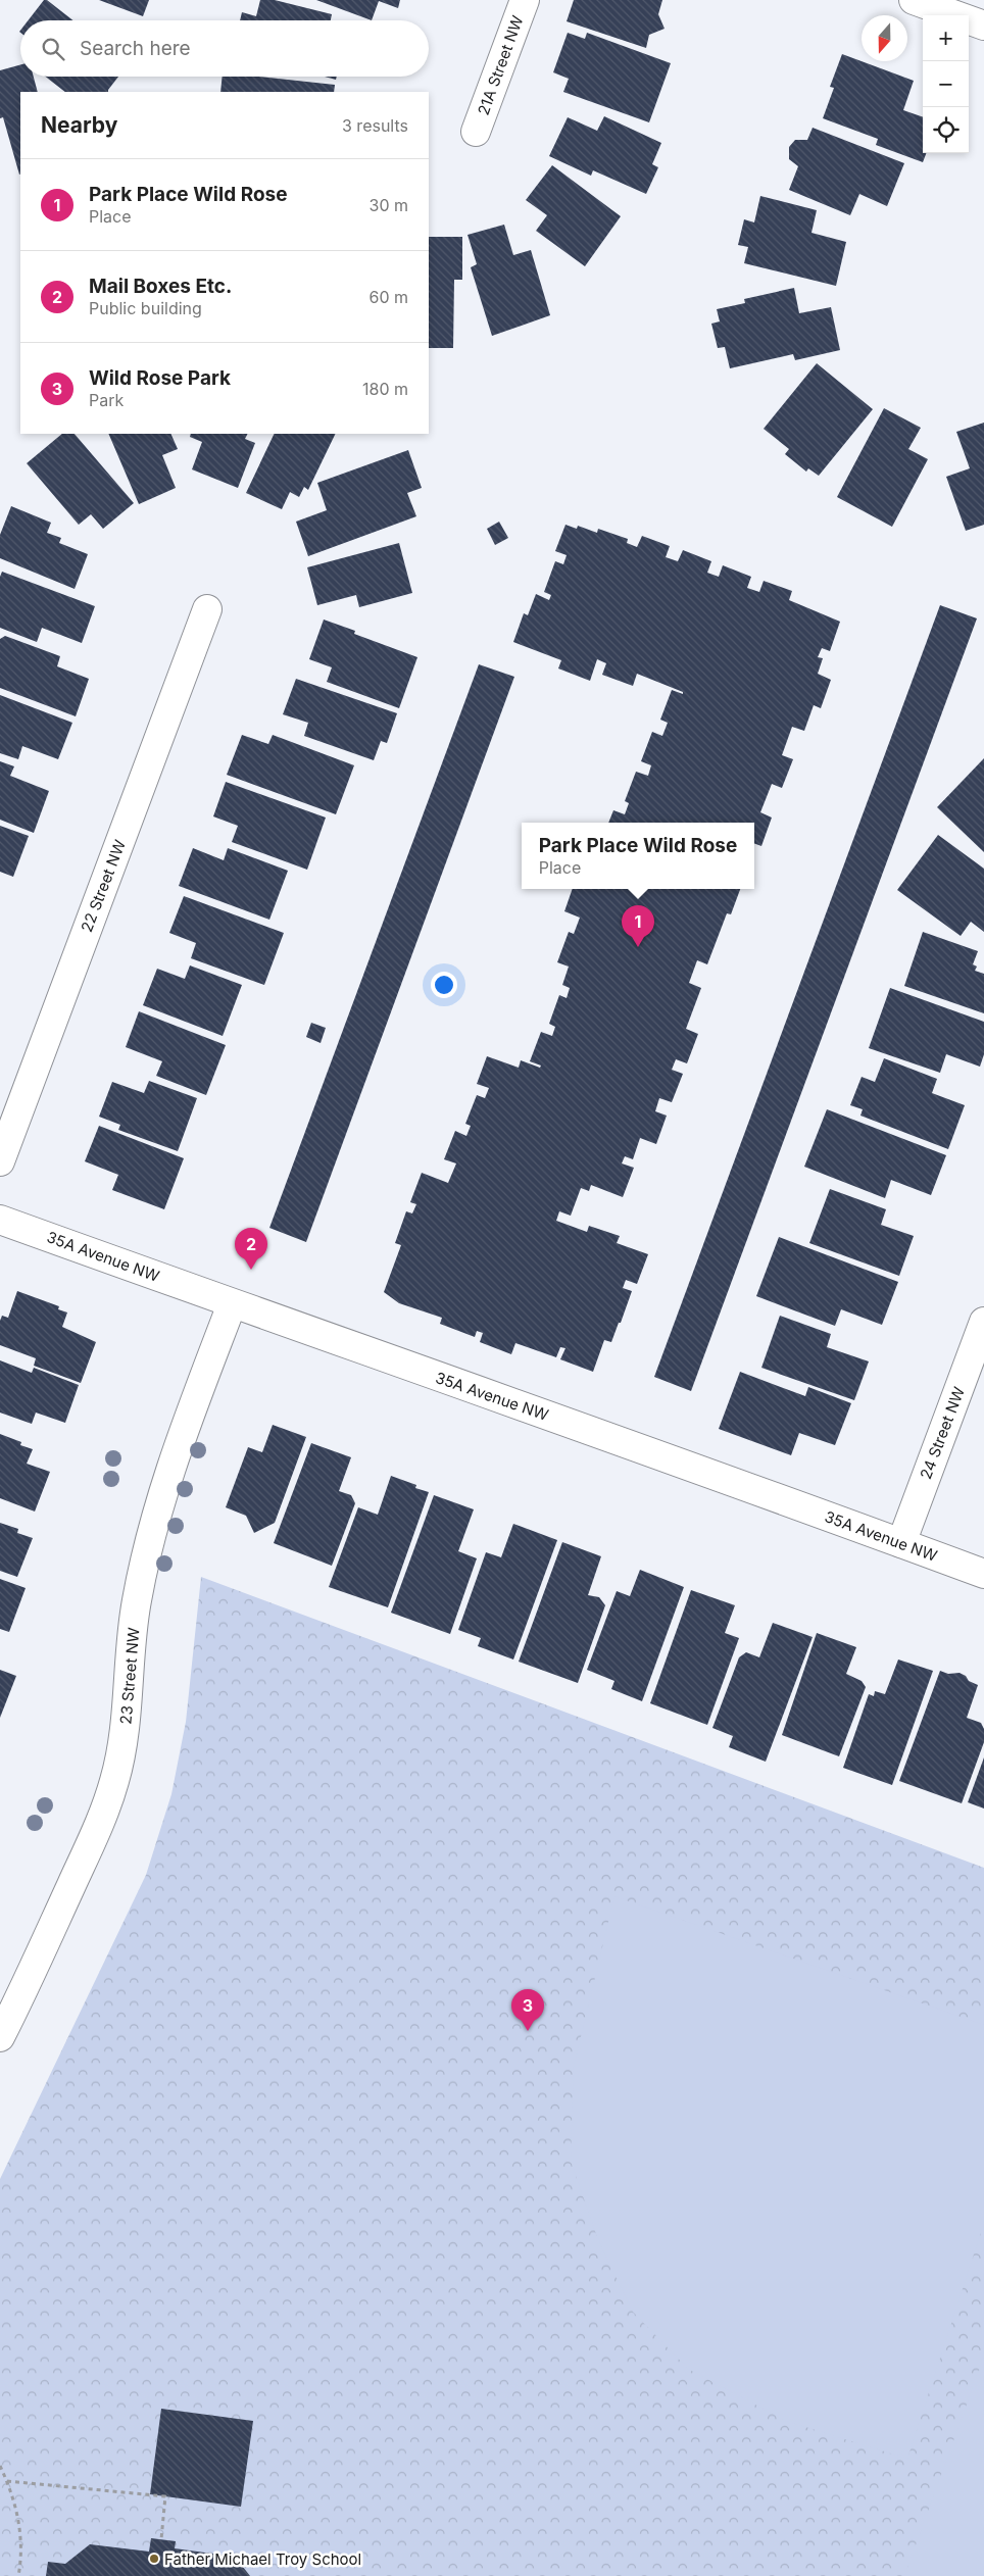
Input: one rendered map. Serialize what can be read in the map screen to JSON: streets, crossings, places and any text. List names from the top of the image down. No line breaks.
{"streets":{"street":["21A Street NW","22 Street NW","35A Avenue NW","24 Street NW","23 Street NW"]},"crossings":[["35A Avenue NW","24 Street NW"],["35A Avenue NW","23 Street NW"]],"places":["Father Michael Troy School"],"north":"bottom","page":{"map_buttons":["+","−"],"search":"Search here","heading":["Nearby","3 results"],"list":[{"mark":"1","name":"Park Place Wild Rose","note":"Place","value":"30 m"},{"mark":"2","name":"Mail Boxes Etc.","note":"Public building","value":"60 m"},{"mark":"3","name":"Wild Rose Park","note":"Park","value":"180 m"}],"popup":["Park Place Wild Rose","Place"],"pins":["1","2","3"]}}
